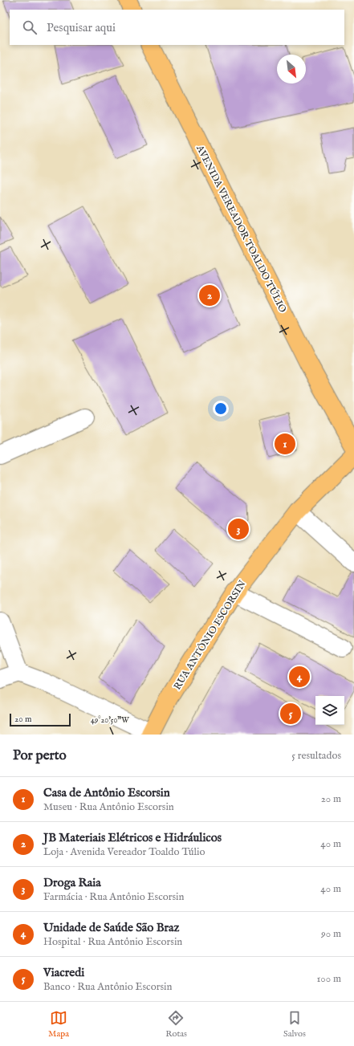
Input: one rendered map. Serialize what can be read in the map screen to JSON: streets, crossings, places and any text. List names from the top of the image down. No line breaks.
{"streets":{"main road":["AVENIDA VEREADOR TOALDO TÚLIO","RUA ANTÔNIO ESCORSIN"]},"scale_bar":"20 m","north":"bottom right","page":{"search":"Pesquisar aqui","pins":["2","1","3","4","5"],"scale":"20 m","heading":["Por perto","5 resultados"],"list":[{"mark":"1","name":"Casa de Antônio Escorsin","note":"Museu · Rua Antônio Escorsin","value":"20 m"},{"mark":"2","name":"JB Materiais Elétricos e Hidráulicos","note":"Loja · Avenida Vereador Toaldo Túlio","value":"40 m"},{"mark":"3","name":"Droga Raia","note":"Farmácia · Rua Antônio Escorsin","value":"40 m"},{"mark":"4","name":"Unidade de Saúde São Braz","note":"Hospital · Rua Antônio Escorsin","value":"90 m"},{"mark":"5","name":"Viacredi","note":"Banco · Rua Antônio Escorsin","value":"100 m"}],"nav":["Mapa","Rotas","Salvos"]},"coordinates":["49°20'50\"W"]}
